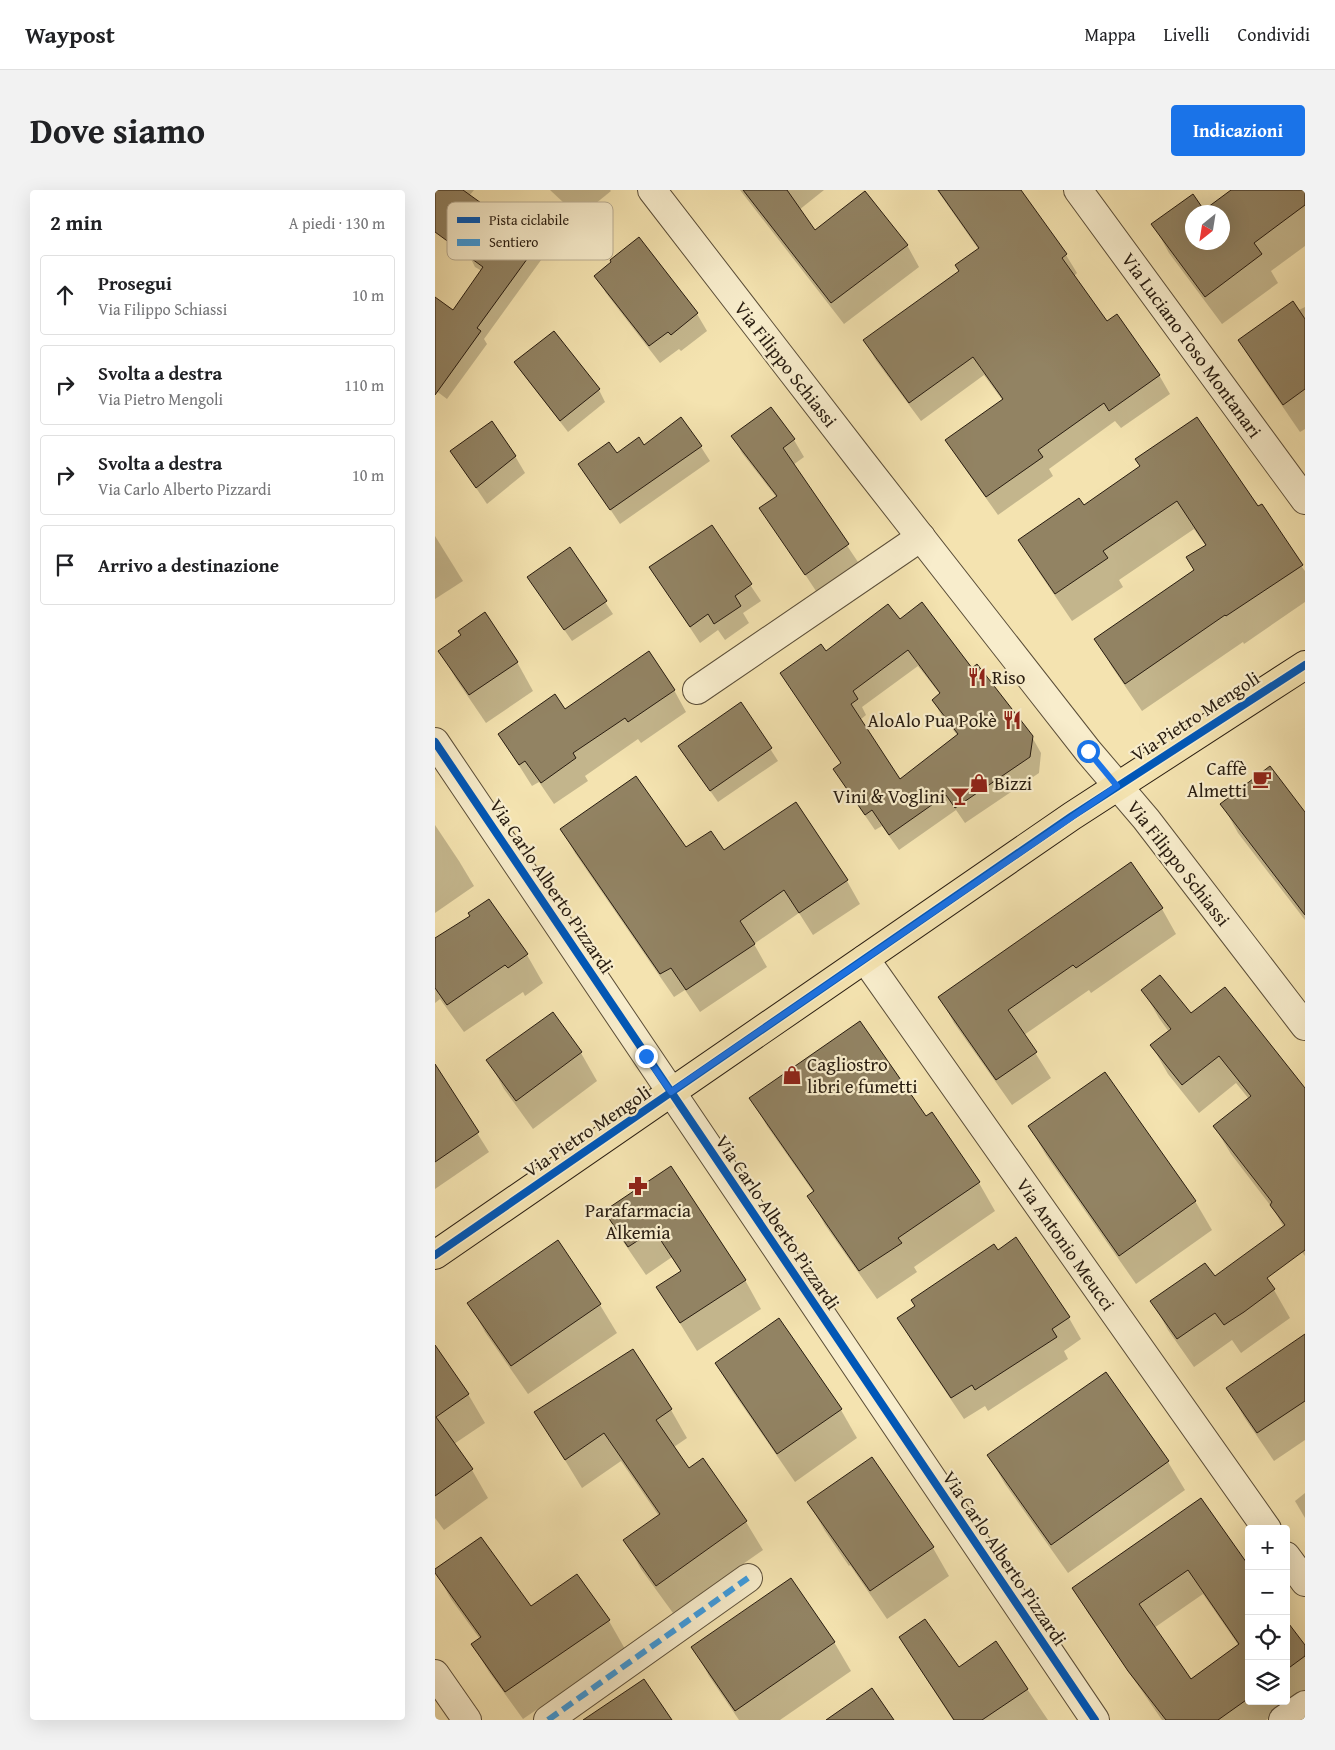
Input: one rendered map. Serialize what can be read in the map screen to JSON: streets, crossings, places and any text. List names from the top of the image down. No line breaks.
{"streets":{"main road":["Via Pietro Mengoli"],"street":["Via Luciano Toso Montanari","Via Filippo Schiassi","Via Carlo Alberto Pizzardi","Via Antonio Meucci"]},"crossings":[["Via Filippo Schiassi","Via Pietro Mengoli"],["Via Pietro Mengoli","Via Carlo Alberto Pizzardi"],["Via Pietro Mengoli","Via Antonio Meucci"]],"places":{"restaurant":["Riso","AloAlo Pua Pokè"],"cafe":["Caffè Almetti"],"shop":["Bizzi","Cagliostro libri e fumetti"],"bar":["Vini & Voglini"],"pharmacy":["Parafarmacia Alkemia"]},"legend":["Pista ciclabile","Sentiero"],"north":"bottom left","page":{"header":"Waypost","nav":["Mappa","Livelli","Condividi"],"title":"Dove siamo","buttons":"Indicazioni","heading":["2 min","A piedi · 130 m"],"list":[["Prosegui","Via Filippo Schiassi","10 m"],["Svolta a destra","Via Pietro Mengoli","110 m"],["Svolta a destra","Via Carlo Alberto Pizzardi","10 m"],"Arrivo a destinazione"],"map_buttons":["+","−"]}}
